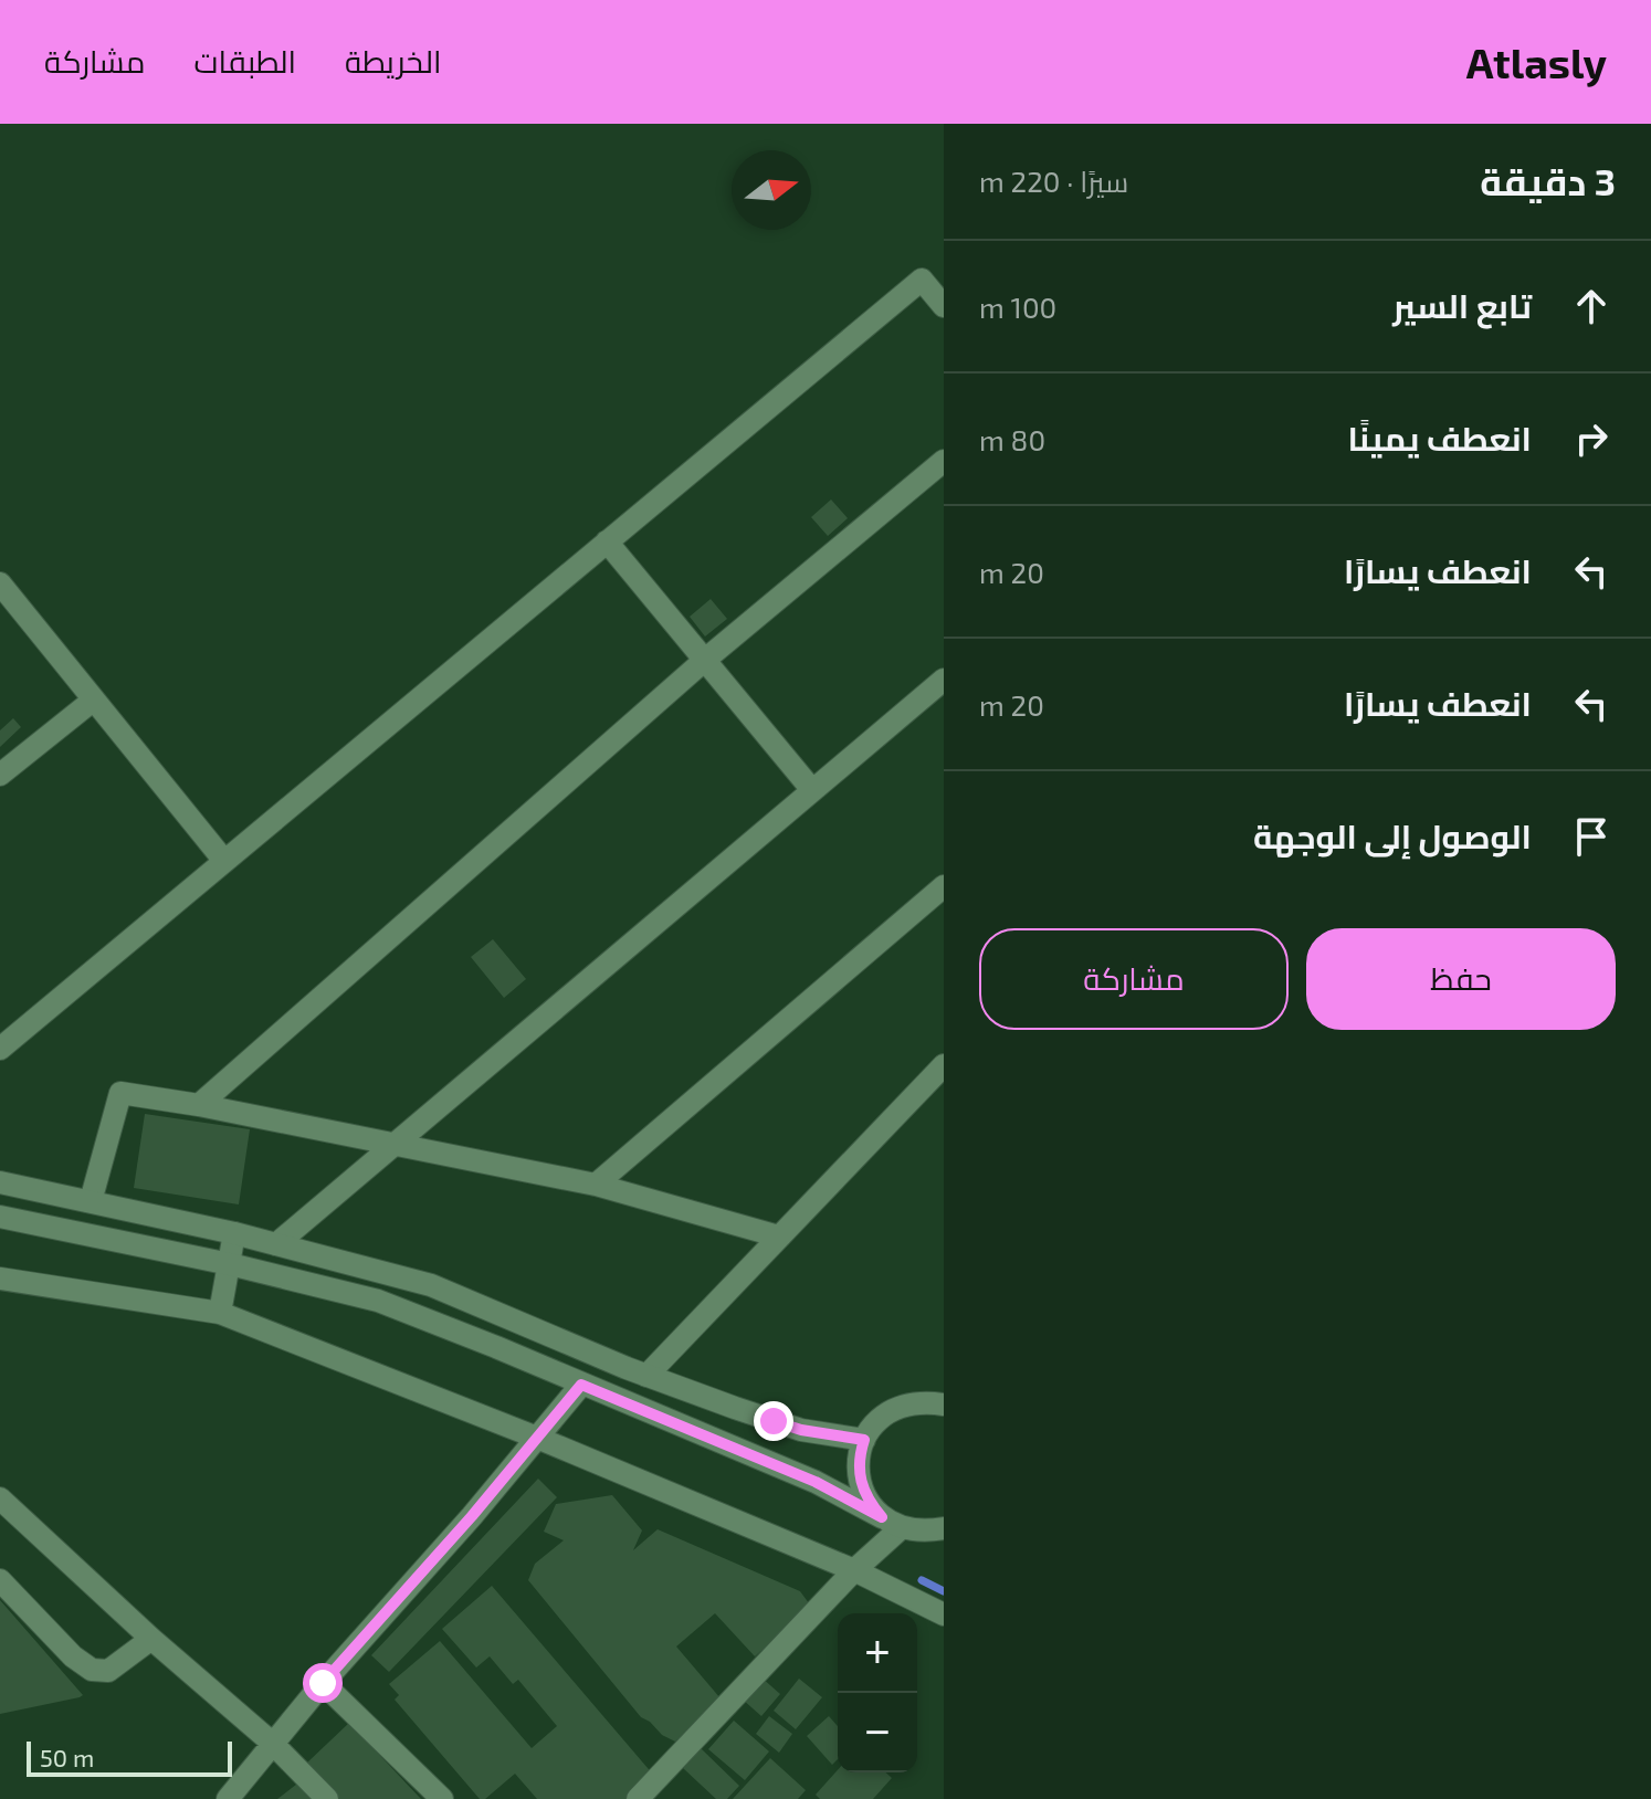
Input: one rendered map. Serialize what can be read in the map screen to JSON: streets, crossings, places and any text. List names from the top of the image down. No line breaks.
{"scale_bar":"50 m","north":"right","page":{"header":"Atlasly","nav":["الخريطة","الطبقات","مشاركة"],"heading":["3 دقيقة","سيرًا · 220 m"],"list":[["تابع السير","100 m"],["انعطف يمينًا","80 m"],["انعطف يسارًا","20 m"],["انعطف يسارًا","20 m"],"الوصول إلى الوجهة"],"buttons":["حفظ","مشاركة"],"map_buttons":["+","−"],"scale":"50 m"}}
